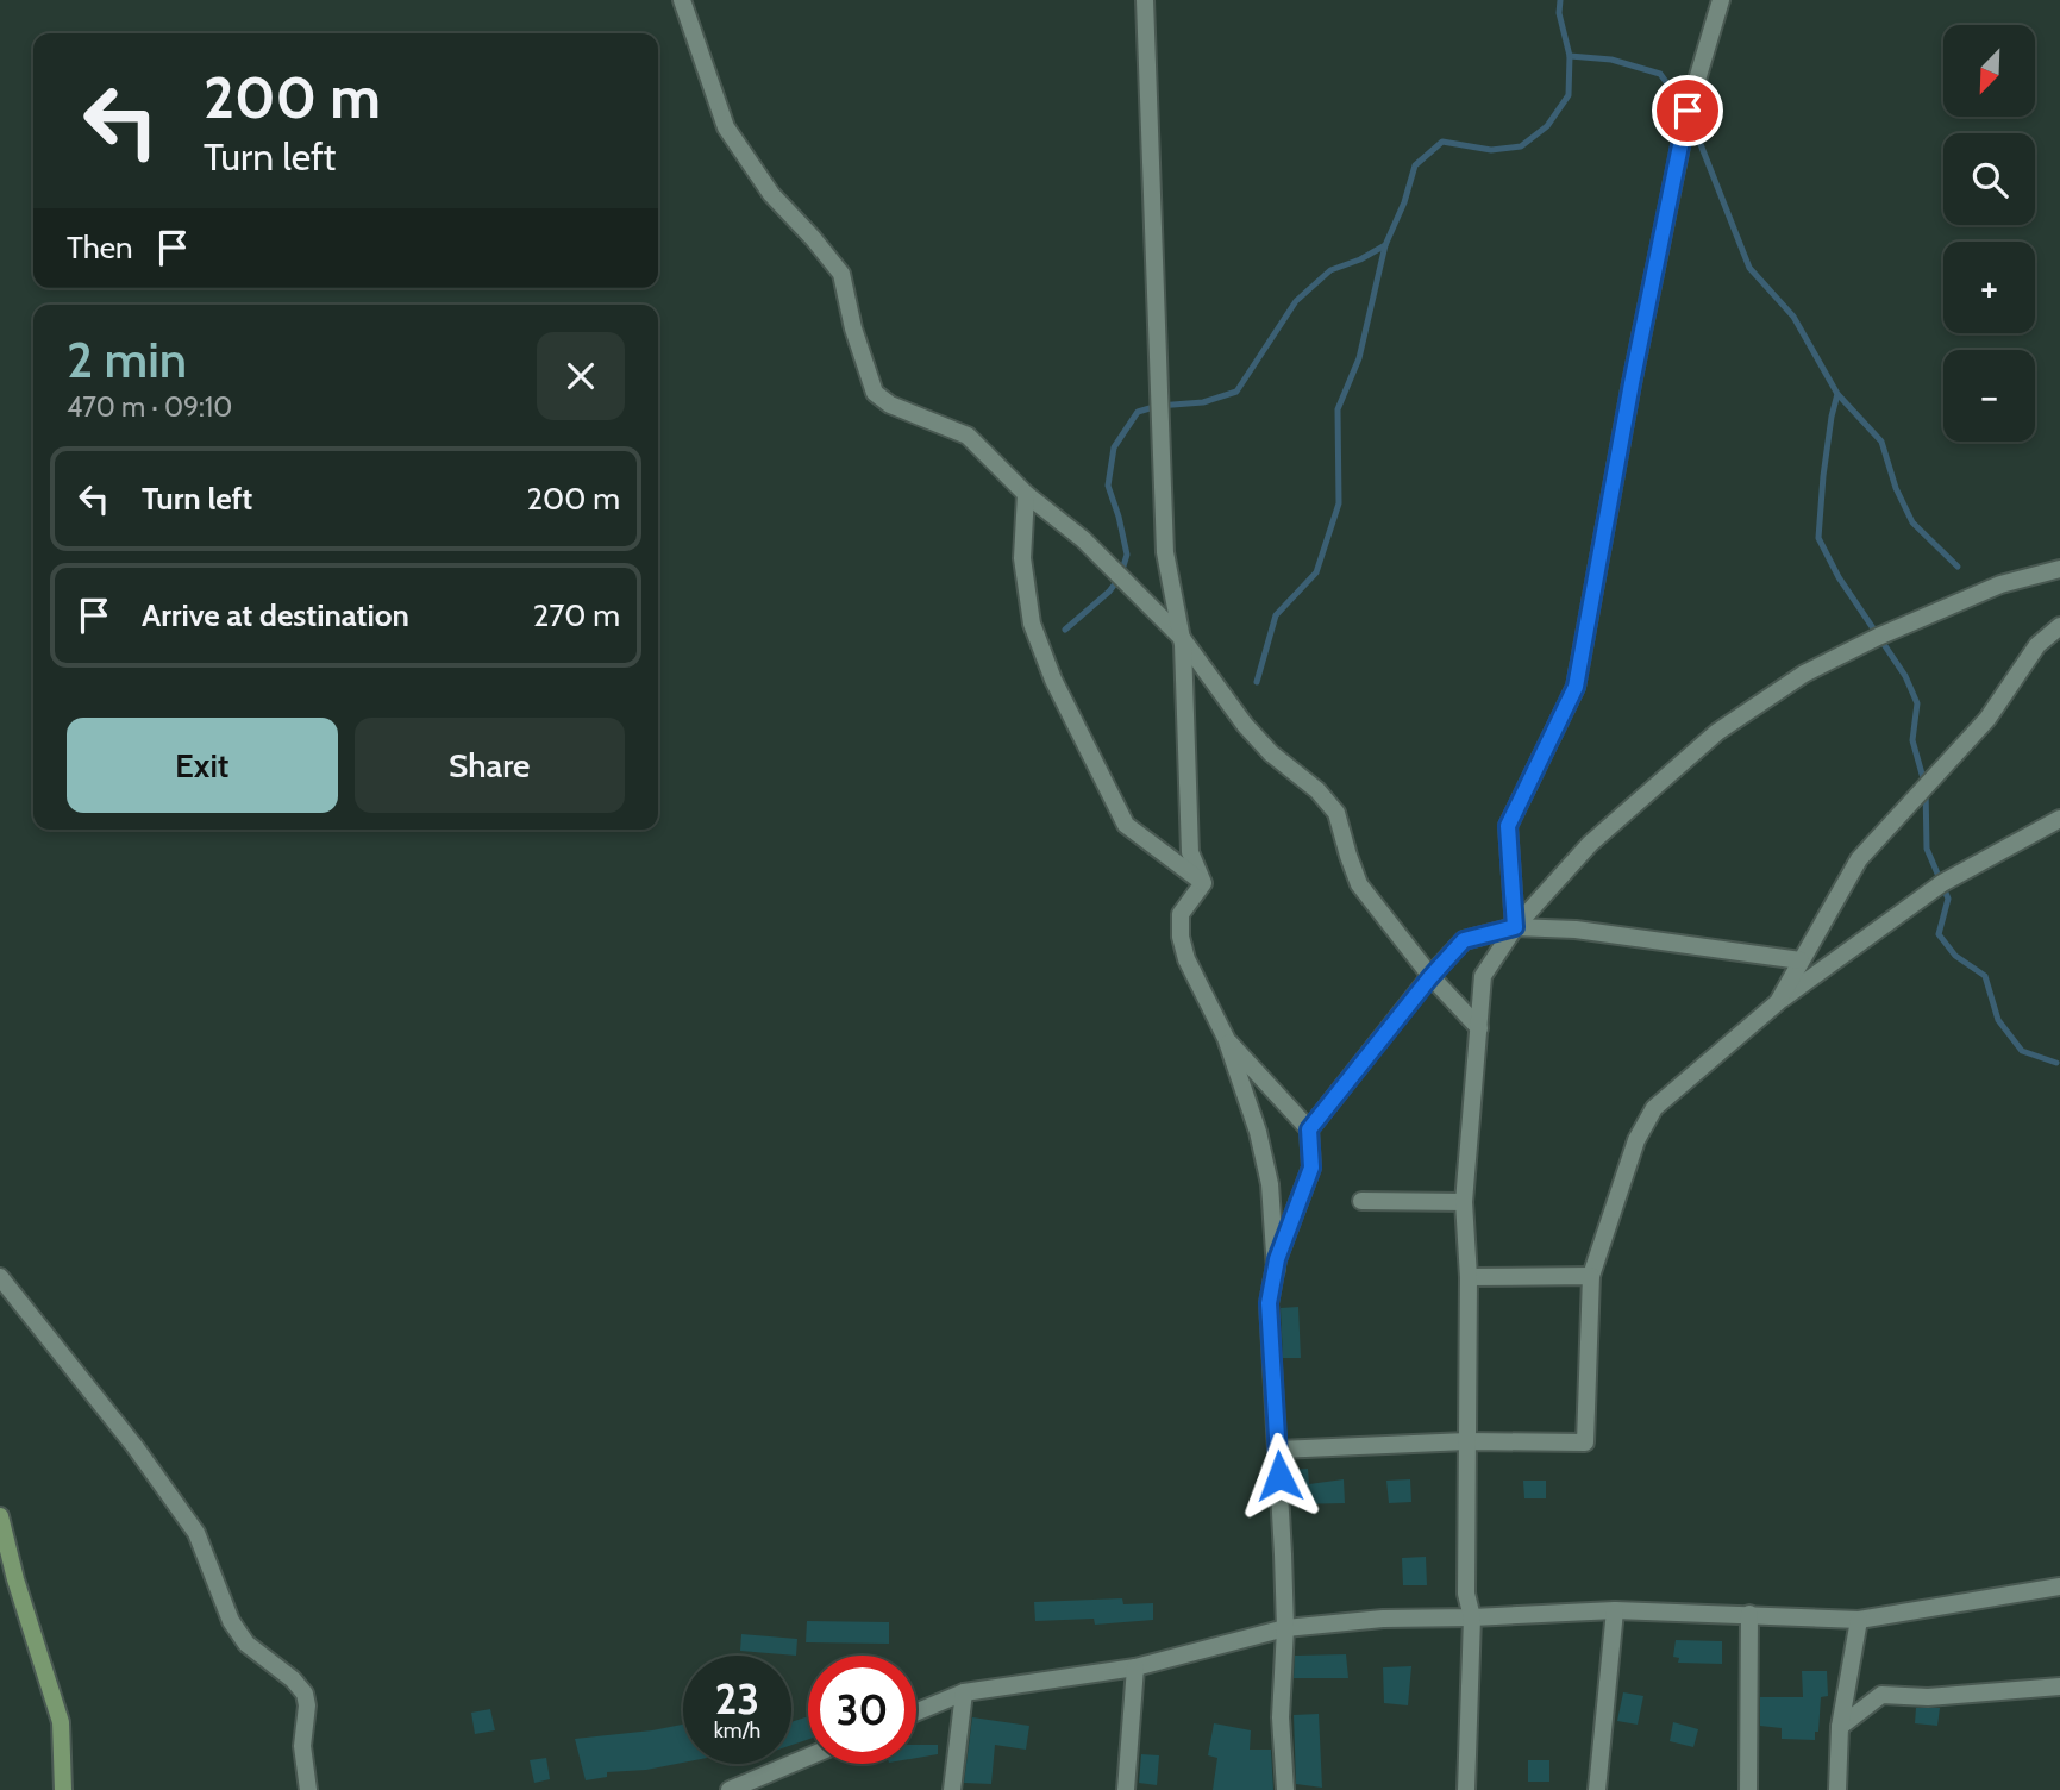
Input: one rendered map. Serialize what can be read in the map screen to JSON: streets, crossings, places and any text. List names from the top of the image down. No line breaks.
{"north":"bottom left","page":{"map_buttons":["+","−"],"turn":["200 m","Turn left"],"then":"Then","heading":["2 min","470 m · 09:10"],"list":[{"name":"Turn left","value":"200 m"},{"name":"Arrive at destination","value":"270 m"}],"buttons":["Exit","Share"],"speed":"23 km/h","limit":"30"}}
